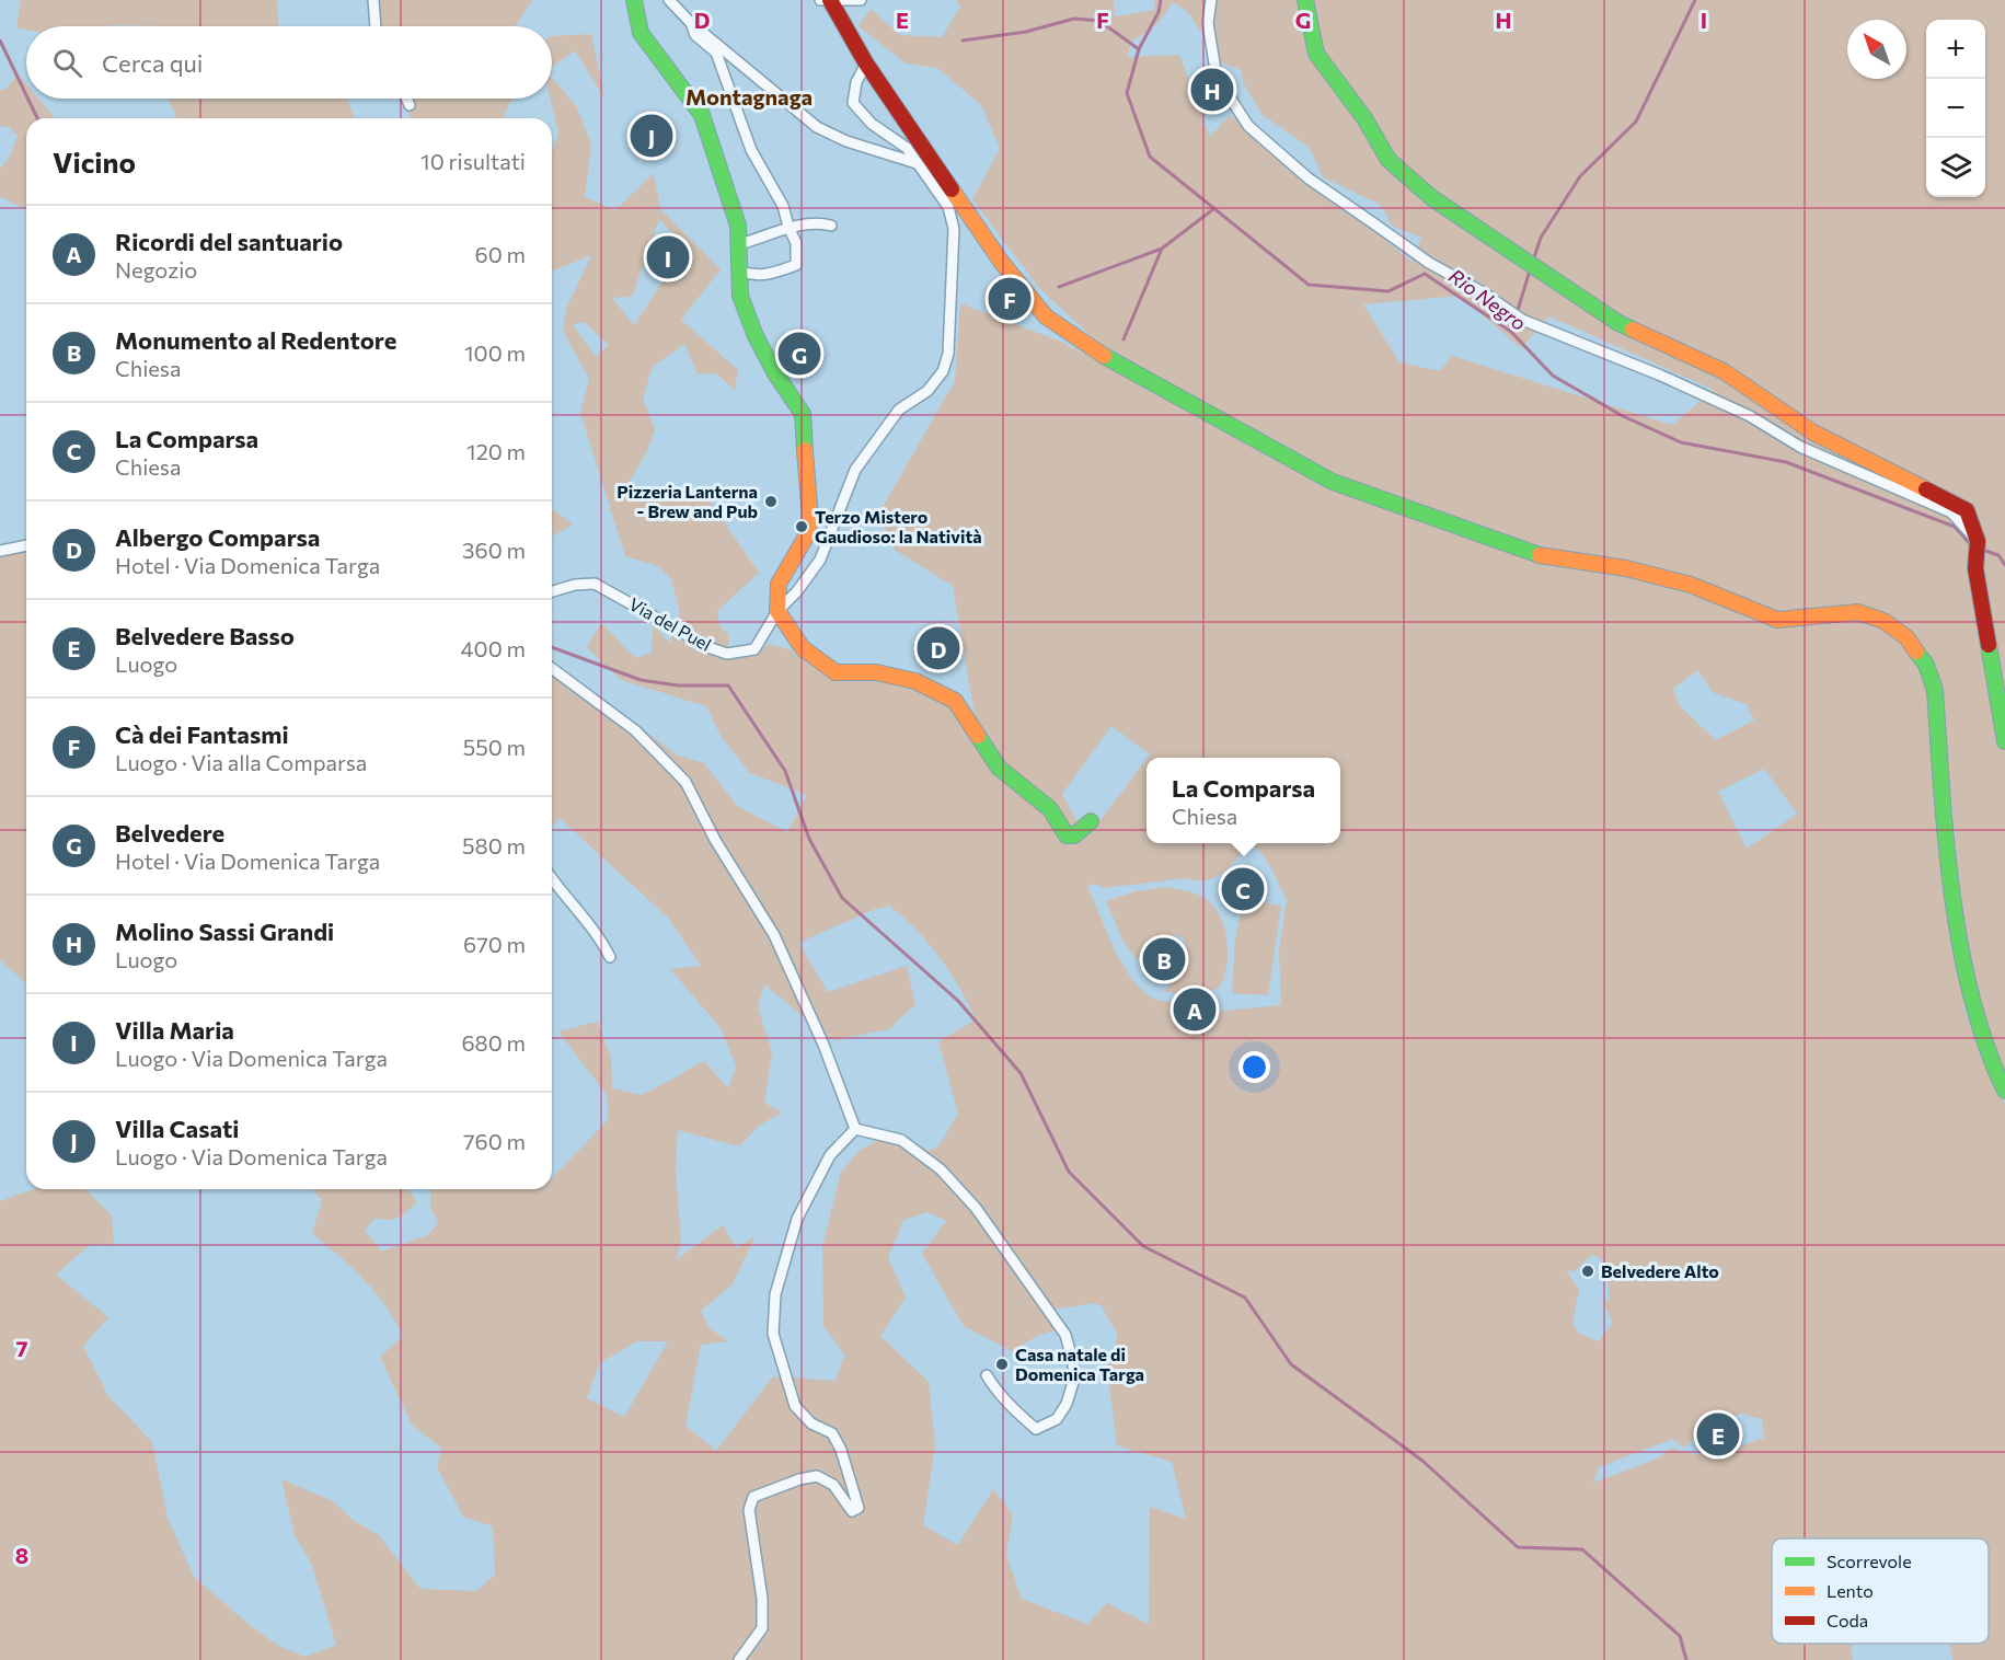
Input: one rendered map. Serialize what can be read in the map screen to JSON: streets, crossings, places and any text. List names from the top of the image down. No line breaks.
{"streets":{"street":["Via del Puel"]},"districts":["Montagnaga"],"water":["Rio Negro"],"places":["Pizzeria Lanterna - Brew and Pub","Terzo Mistero Gaudioso: la Natività","Belvedere Alto","Casa natale di Domenica Targa"],"legend":["Scorrevole","Lento","Coda"],"north":"top left","page":{"map_buttons":["+","−"],"search":"Cerca qui","pins":["H","J","I","F","G","D","C","B","A","E"],"heading":["Vicino","10 risultati"],"list":[{"mark":"A","name":"Ricordi del santuario","note":"Negozio","value":"60 m"},{"mark":"B","name":"Monumento al Redentore","note":"Chiesa","value":"100 m"},{"mark":"C","name":"La Comparsa","note":"Chiesa","value":"120 m"},{"mark":"D","name":"Albergo Comparsa","note":"Hotel · Via Domenica Targa","value":"360 m"},{"mark":"E","name":"Belvedere Basso","note":"Luogo","value":"400 m"},{"mark":"F","name":"Cà dei Fantasmi","note":"Luogo · Via alla Comparsa","value":"550 m"},{"mark":"G","name":"Belvedere","note":"Hotel · Via Domenica Targa","value":"580 m"},{"mark":"H","name":"Molino Sassi Grandi","note":"Luogo","value":"670 m"},{"mark":"I","name":"Villa Maria","note":"Luogo · Via Domenica Targa","value":"680 m"},{"mark":"J","name":"Villa Casati","note":"Luogo · Via Domenica Targa","value":"760 m"}],"popup":["La Comparsa","Chiesa"]},"grid":{"columns":["D","E","F","G","H","I"],"rows":["7","8"]}}
